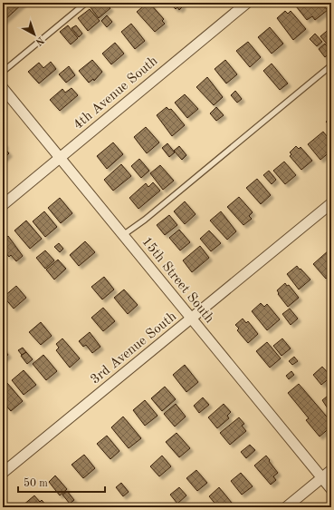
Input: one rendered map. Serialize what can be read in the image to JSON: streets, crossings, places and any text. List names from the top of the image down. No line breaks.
{"streets":{"street":["4th Avenue South","15th Street South","3rd Avenue South"]},"crossings":[["4th Avenue South","15th Street South"],["15th Street South","3rd Avenue South"]],"scale_bar":"50 m","north":"bottom right"}
